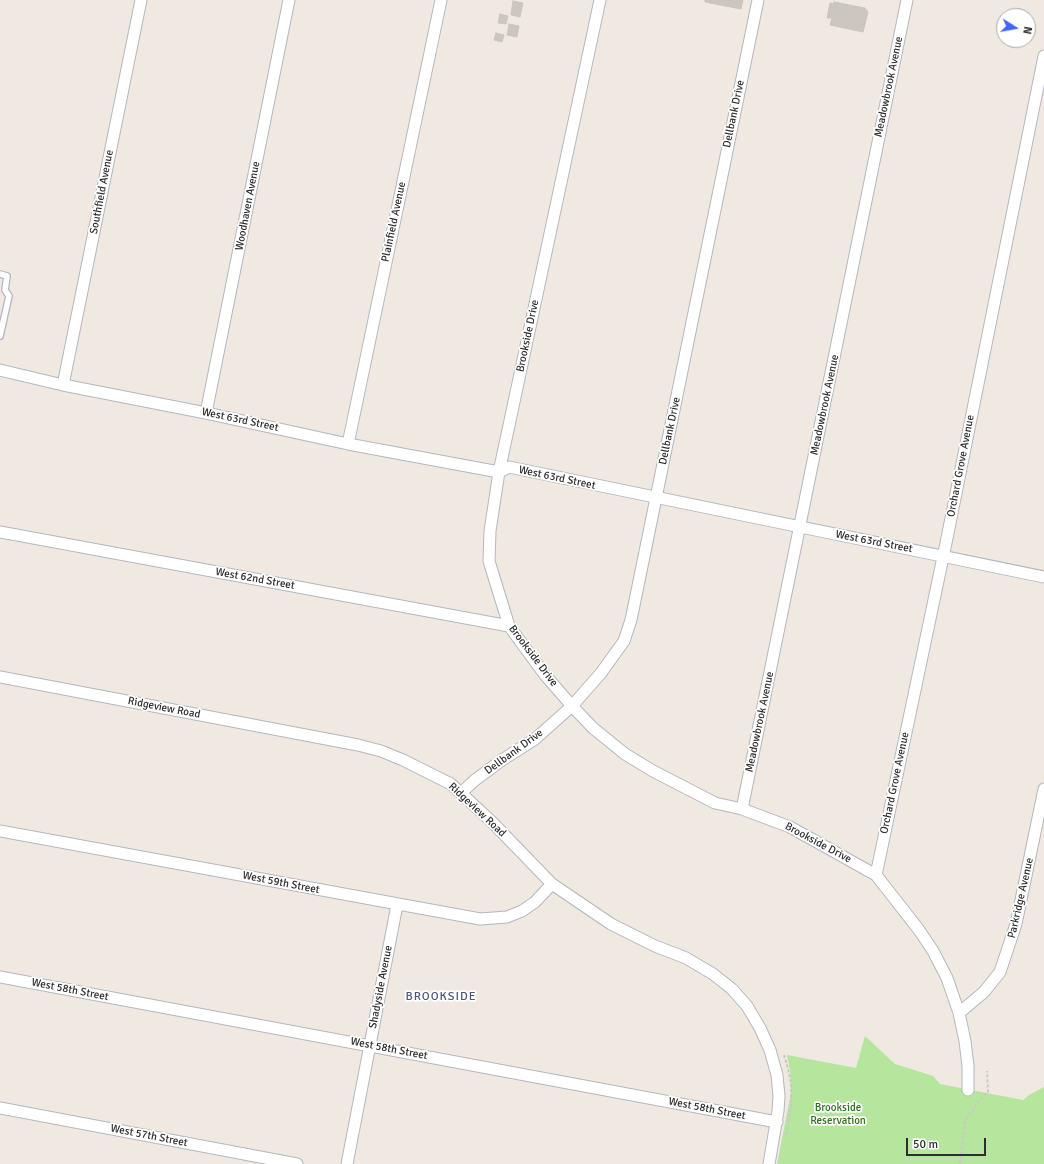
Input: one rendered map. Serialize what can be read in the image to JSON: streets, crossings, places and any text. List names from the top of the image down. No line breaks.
{"streets":{"street":["Meadowbrook Avenue","Dellbank Drive","Southfield Avenue","Woodhaven Avenue","Plainfield Avenue","Brookside Drive","West 63rd Street","Orchard Grove Avenue","West 62nd Street","Ridgeview Road","West 59th Street","Parkridge Avenue","Shadyside Avenue","West 58th Street","West 57th Street"]},"crossings":[["Meadowbrook Avenue","Brookside Drive"],["Meadowbrook Avenue","West 63rd Street"],["Dellbank Drive","Brookside Drive"],["Dellbank Drive","West 63rd Street"],["Dellbank Drive","Ridgeview Road"],["Southfield Avenue","West 63rd Street"],["Woodhaven Avenue","West 63rd Street"],["Plainfield Avenue","West 63rd Street"],["Brookside Drive","West 63rd Street"],["Brookside Drive","Orchard Grove Avenue"],["Brookside Drive","West 62nd Street"],["Brookside Drive","Parkridge Avenue"],["West 63rd Street","Orchard Grove Avenue"],["Ridgeview Road","West 59th Street"],["Ridgeview Road","West 58th Street"],["West 59th Street","Shadyside Avenue"],["Shadyside Avenue","West 58th Street"]],"districts":["BROOKSIDE"],"parks":["Brookside Reservation"],"scale_bar":"50 m","north":"right"}
